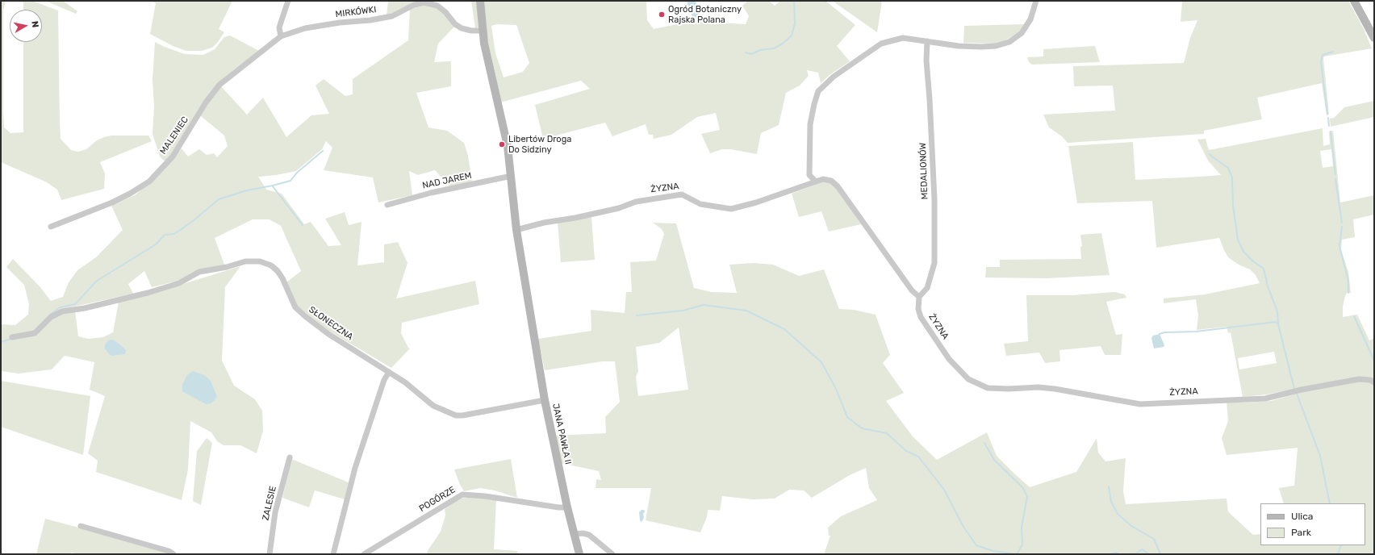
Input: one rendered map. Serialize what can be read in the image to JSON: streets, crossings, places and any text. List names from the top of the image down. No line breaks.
{"streets":{"street":["MIRKÓWKI","MALENIEC","MEDALIONÓW","NAD JAREM","ŻYZNA","SŁONECZNA","JANA PAWŁA II","POGÓRZE","ZALESIE"]},"crossings":[["MIRKÓWKI","MALENIEC"],["MEDALIONÓW","ŻYZNA"],["ŻYZNA","JANA PAWŁA II"],["SŁONECZNA","JANA PAWŁA II"],["JANA PAWŁA II","POGÓRZE"]],"places":["Ogród Botaniczny Rajska Polana","Libertów Droga Do Sidziny"],"legend":["Ulica","Park"],"north":"right"}
